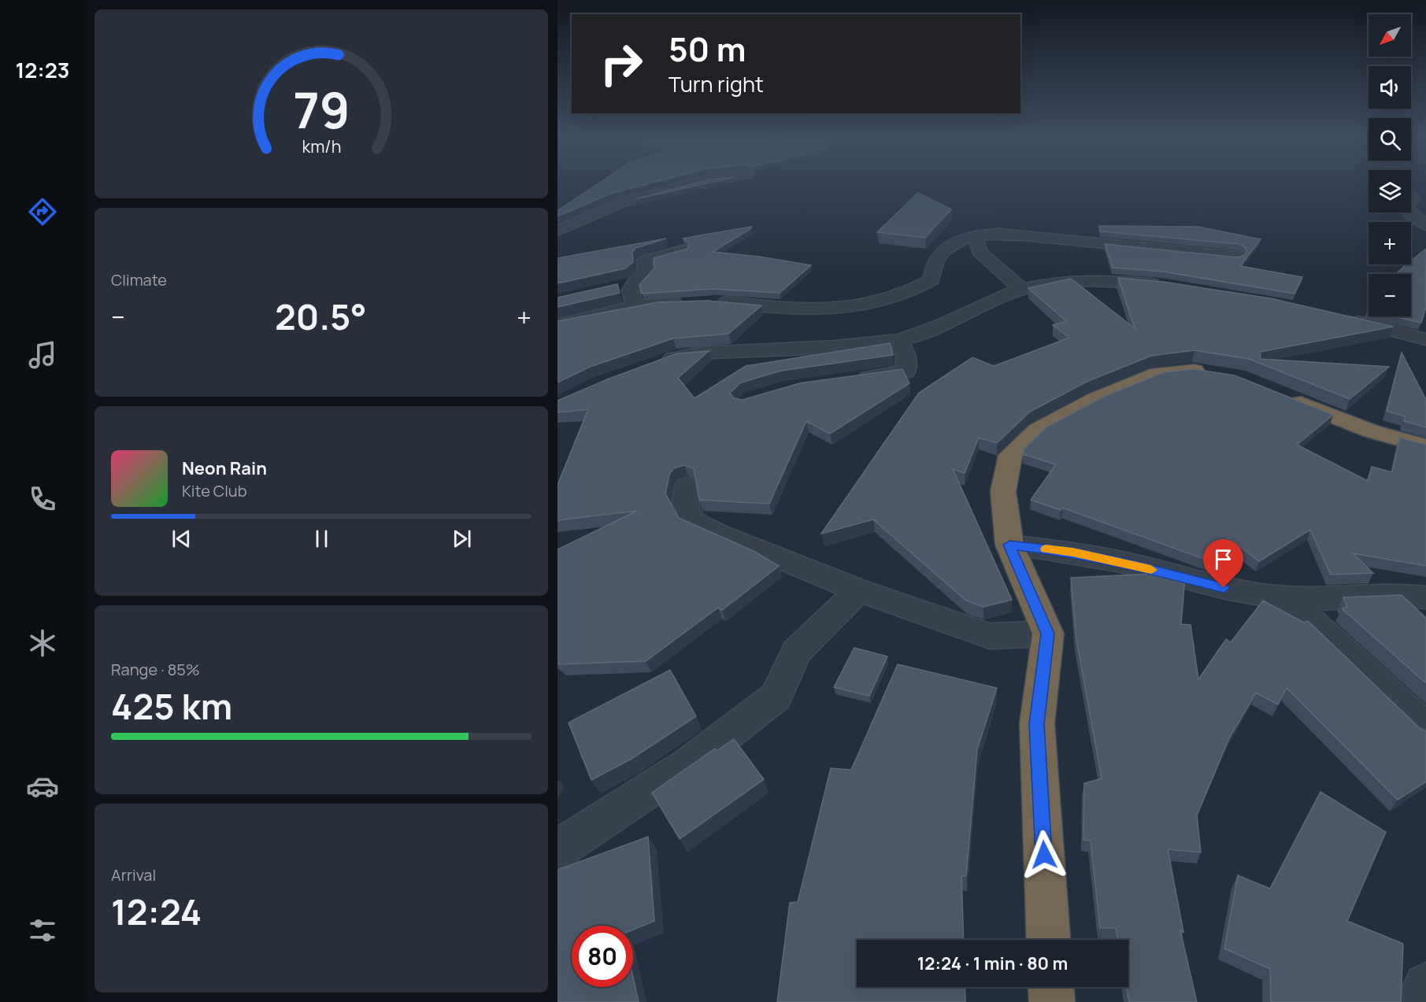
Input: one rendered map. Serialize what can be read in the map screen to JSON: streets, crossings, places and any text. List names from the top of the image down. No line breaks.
{"north":"bottom left","page":{"tabs":"12:23","map_buttons":["+","−"],"turn":["50 m","Turn right"],"tile":["Climate",["Range · 85%","425 km"],["Arrival","12:24"]],"heat":["−","20.5°","+"],"song":["Neon Rain","Kite Club"],"limit":"80","trip":"12:24 · 1 min · 80 m","gauge":["79","km/h"]}}
